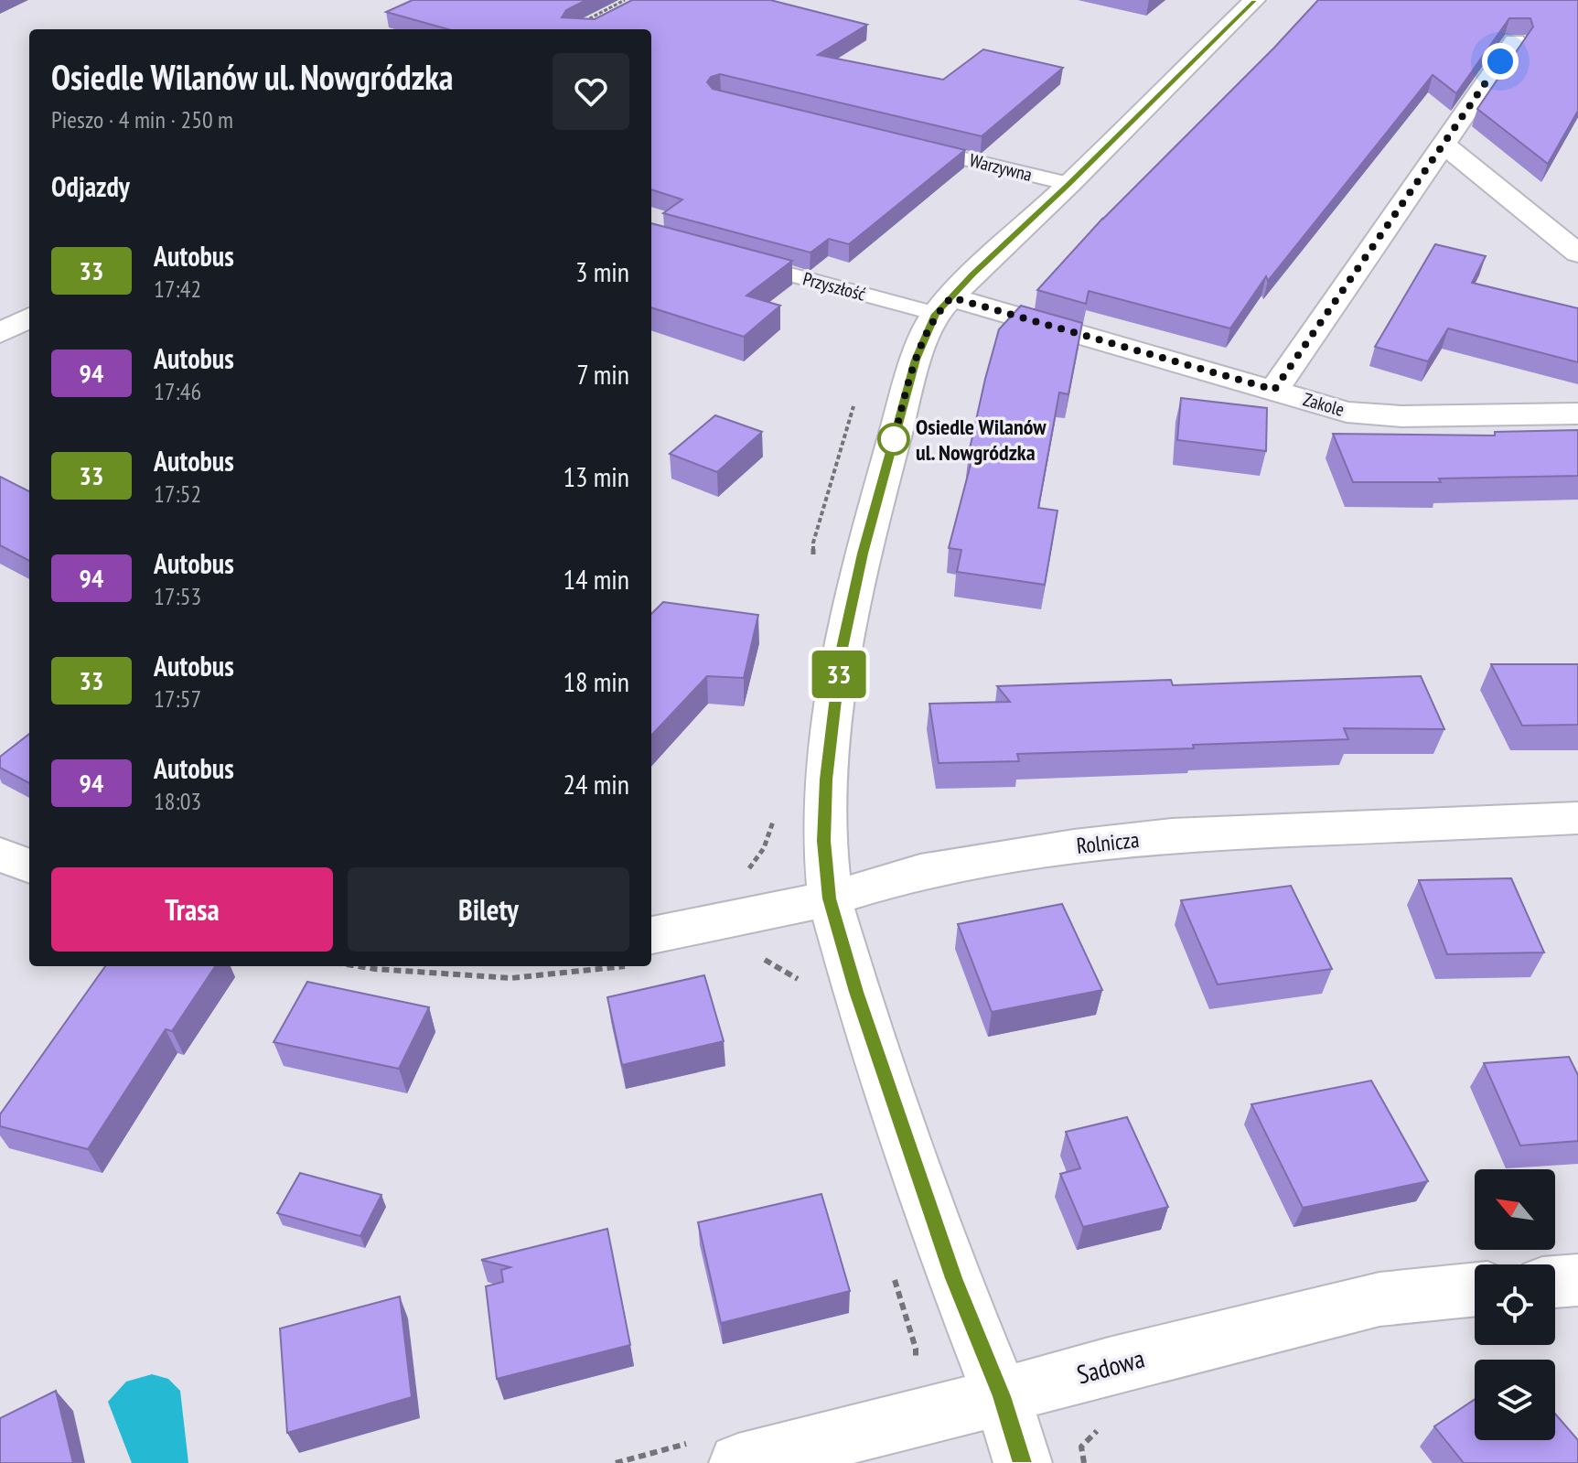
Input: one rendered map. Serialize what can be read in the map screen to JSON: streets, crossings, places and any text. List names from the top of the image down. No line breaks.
{"streets":{"street":["Zakole","Rolnicza","Sadowa"],"lane":["Warzywna","Przyszłość"]},"crossings":[["Przyszłość","Zakole"]],"places":["Osiedle Wilanów ul. Nowgródzka"],"lines":["bus line 33"],"north":"top left","page":{"on_map":"33","heading":[["Osiedle Wilanów ul. Nowgródzka","Pieszo · 4 min · 250 m"],"Odjazdy"],"list":[{"mark":"33","name":"Autobus","note":"17:42","value":"3 min"},{"mark":"94","name":"Autobus","note":"17:46","value":"7 min"},{"mark":"33","name":"Autobus","note":"17:52","value":"13 min"},{"mark":"94","name":"Autobus","note":"17:53","value":"14 min"},{"mark":"33","name":"Autobus","note":"17:57","value":"18 min"},{"mark":"94","name":"Autobus","note":"18:03","value":"24 min"}],"buttons":["Trasa","Bilety"]}}
